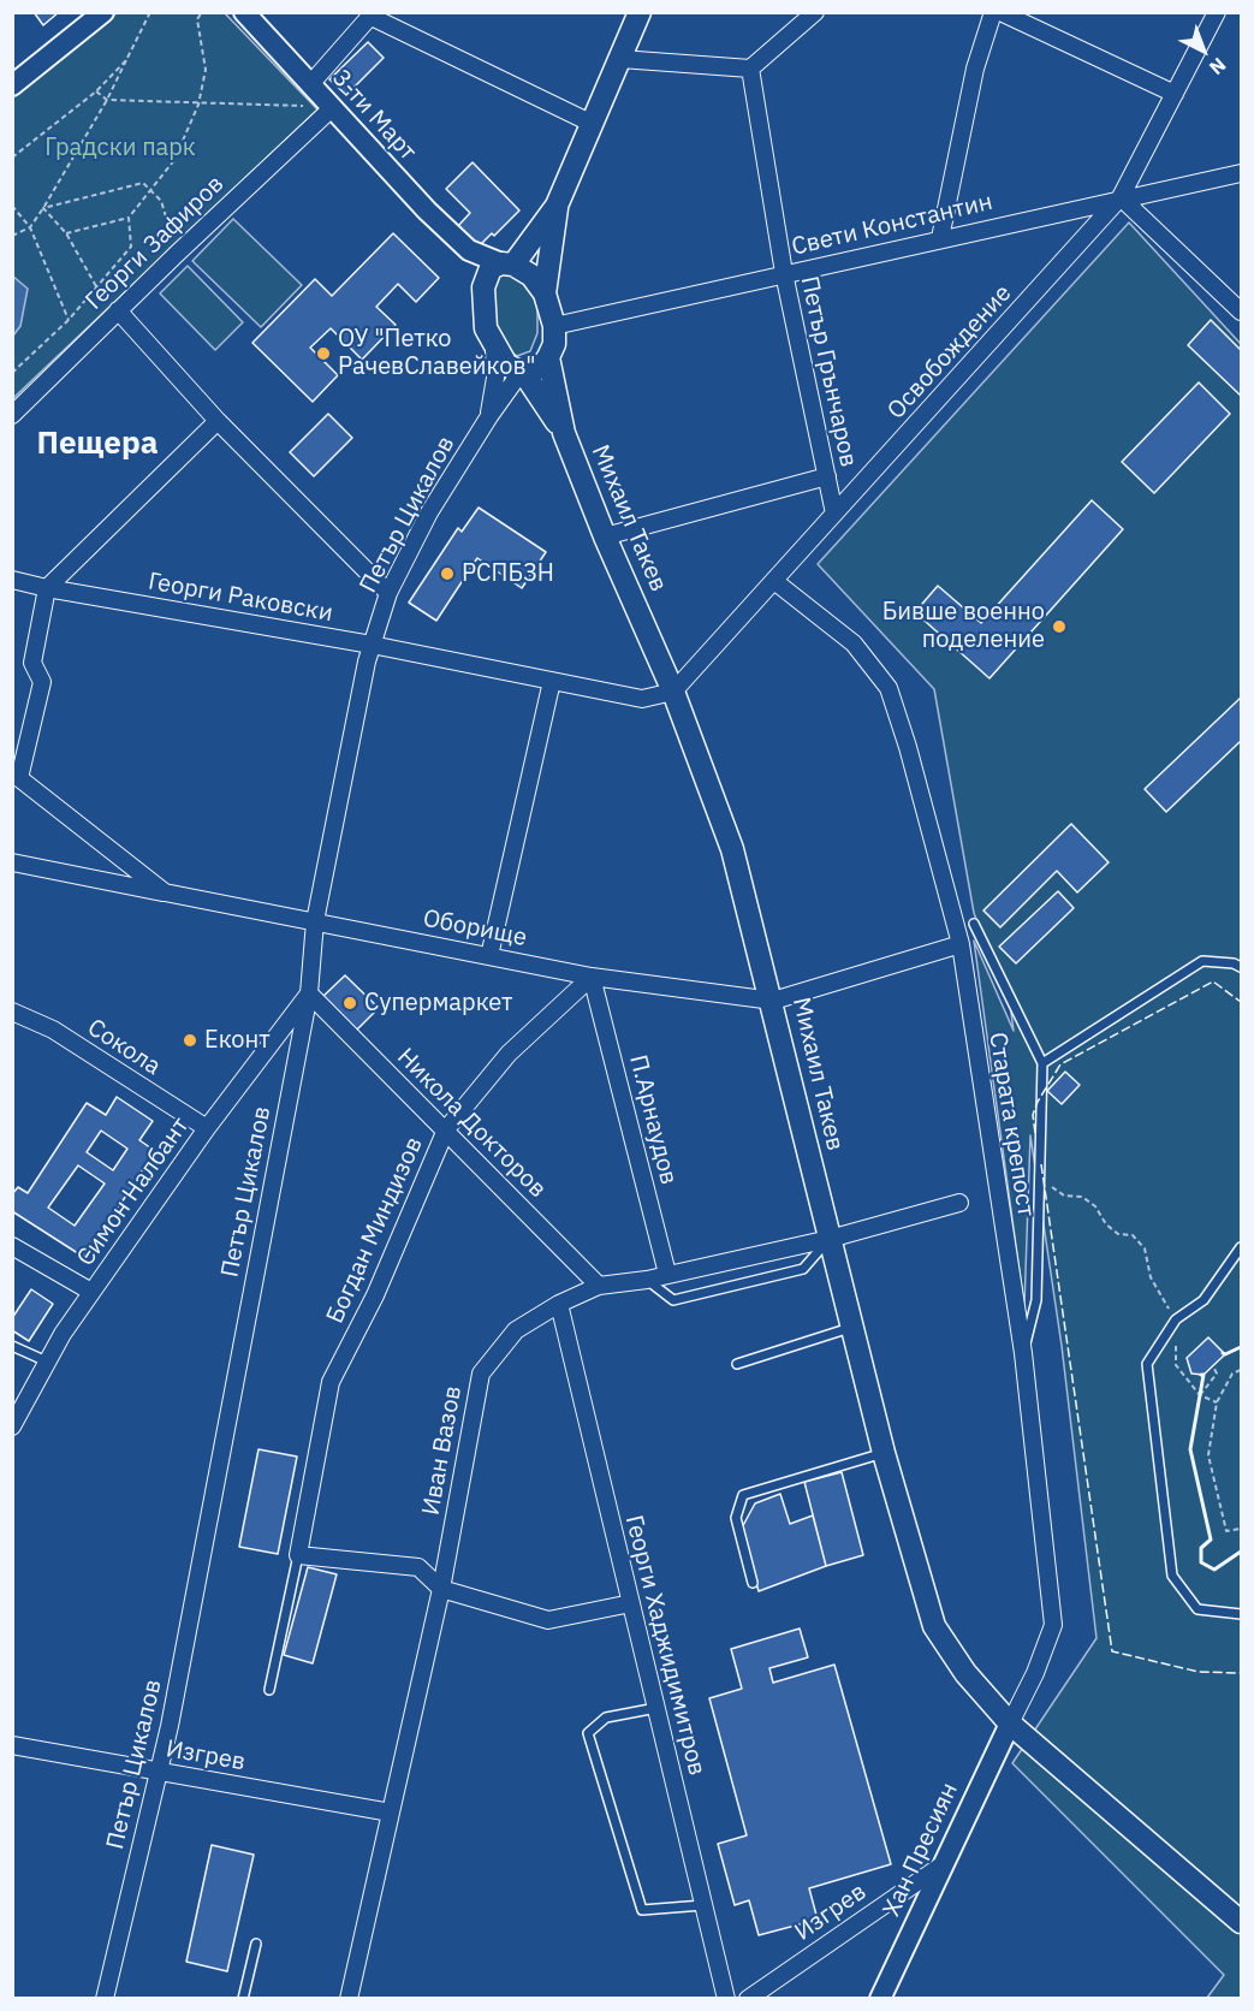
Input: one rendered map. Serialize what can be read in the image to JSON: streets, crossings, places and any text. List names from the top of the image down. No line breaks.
{"streets":{"main road":["Михаил Такев"],"street":["3-ти Март","Свети Константин","Георги Зафиров","Освобождение","Петър Грънчаров","Петър Цикалов","Георги Раковски","Оборище","Сокола","П.Арнаудов","Никола Докторов","Старата крепост","Симон Налбант","Богдан Миндизов","Иван Вазов","Георги Хаджидимитров","Изгрев","Хан Пресиян"]},"crossings":[["3-ти Март","Георги Зафиров"],["Свети Константин","Освобождение"],["Свети Константин","Петър Грънчаров"],["Свети Константин","Петър Цикалов"],["Свети Константин","Михаил Такев"],["Освобождение","Петър Грънчаров"],["Освобождение","Михаил Такев"],["Освобождение","Георги Раковски"],["Освобождение","Старата крепост"],["Петър Цикалов","Михаил Такев"],["Петър Цикалов","Георги Раковски"],["Петър Цикалов","Оборище"],["Петър Цикалов","Никола Докторов"],["Петър Цикалов","Симон Налбант"],["Петър Цикалов","Изгрев"],["Михаил Такев","Георги Раковски"],["Михаил Такев","Оборище"],["Михаил Такев","Старата крепост"],["Михаил Такев","Иван Вазов"],["Михаил Такев","Хан Пресиян"],["Оборище","П.Арнаудов"],["Оборище","Старата крепост"],["Оборище","Богдан Миндизов"],["Сокола","Симон Налбант"],["П.Арнаудов","Богдан Миндизов"],["П.Арнаудов","Иван Вазов"],["Никола Докторов","Симон Налбант"],["Никола Докторов","Богдан Миндизов"],["Никола Докторов","Иван Вазов"],["Старата крепост","Хан Пресиян"],["Иван Вазов","Георги Хаджидимитров"],["Иван Вазов","Изгрев"],["Изгрев","Хан Пресиян"]],"districts":["Пещера"],"parks":["Градски парк"],"places":["ОУ \"Петко РачевСлавейков\"","РСПБЗН","Бивше военно поделение","Супермаркет","Еконт"],"north":"bottom right"}
